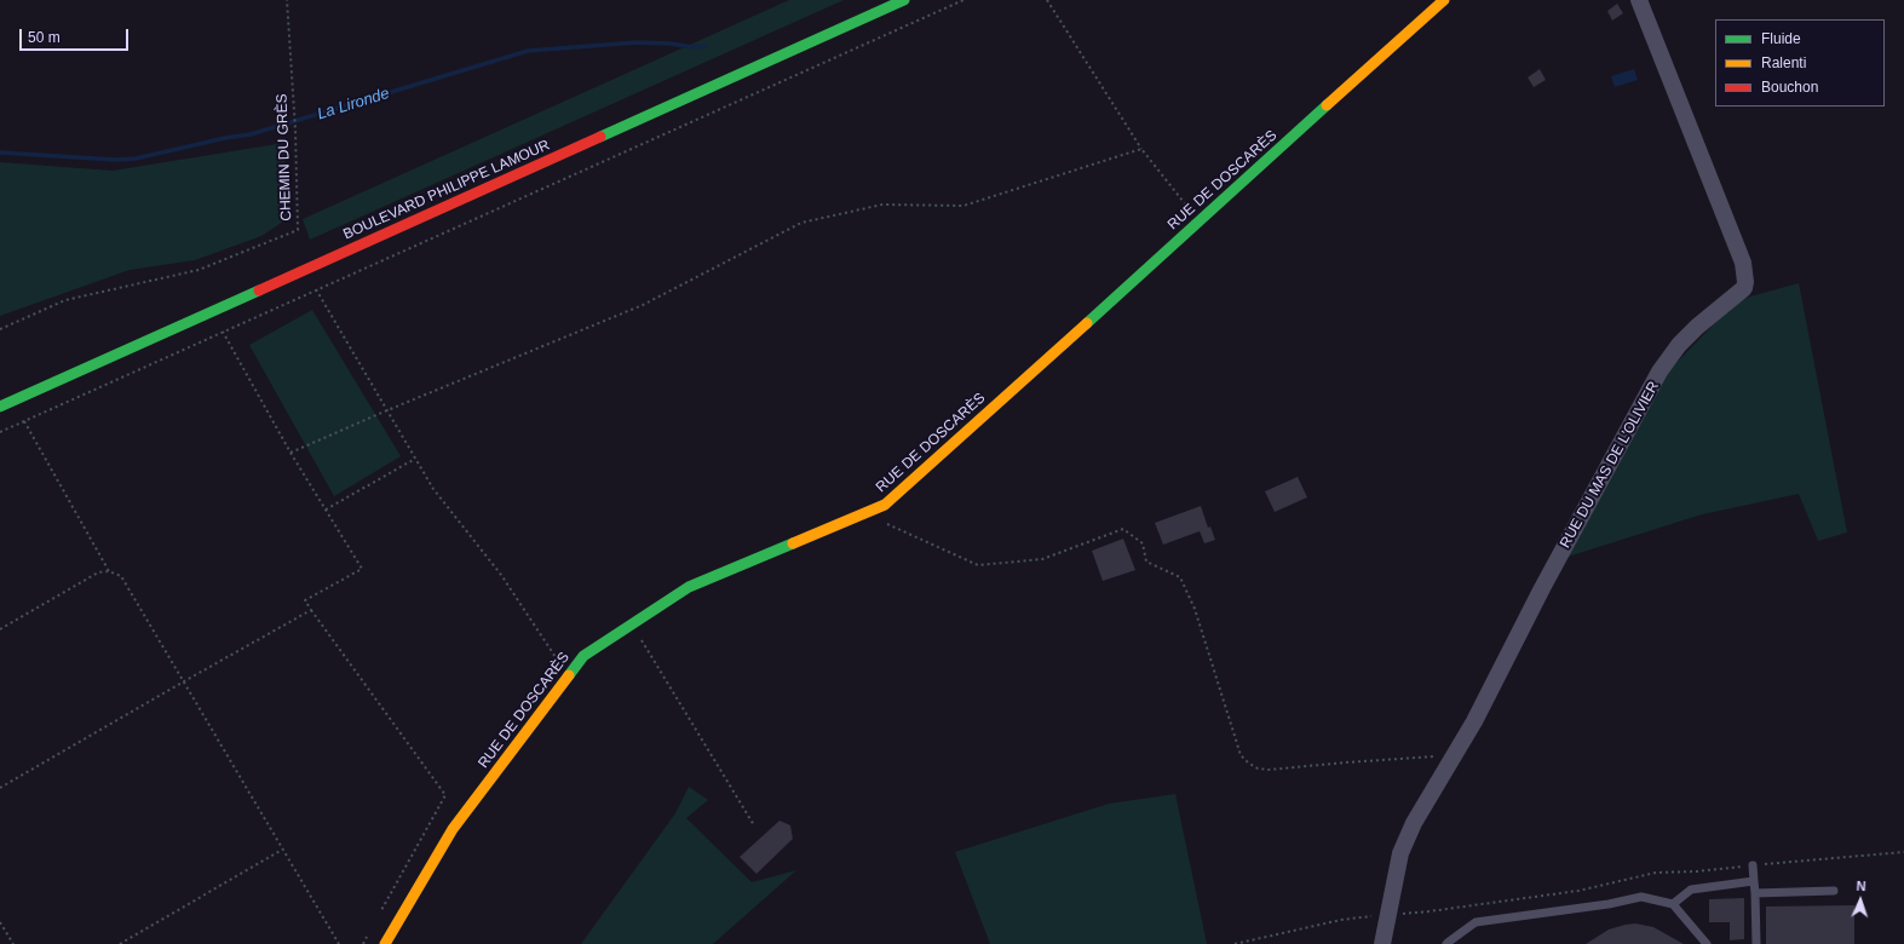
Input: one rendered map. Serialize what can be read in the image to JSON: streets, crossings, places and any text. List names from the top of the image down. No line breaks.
{"streets":{"street":["RUE DE DOSCARÈS","BOULEVARD PHILIPPE LAMOUR","RUE DU MAS DE L'OLIVIER"],"path":["CHEMIN DU GRÈS"]},"water":["La Lironde"],"legend":["Fluide","Ralenti","Bouchon"],"scale_bar":"50 m","north":"top"}
